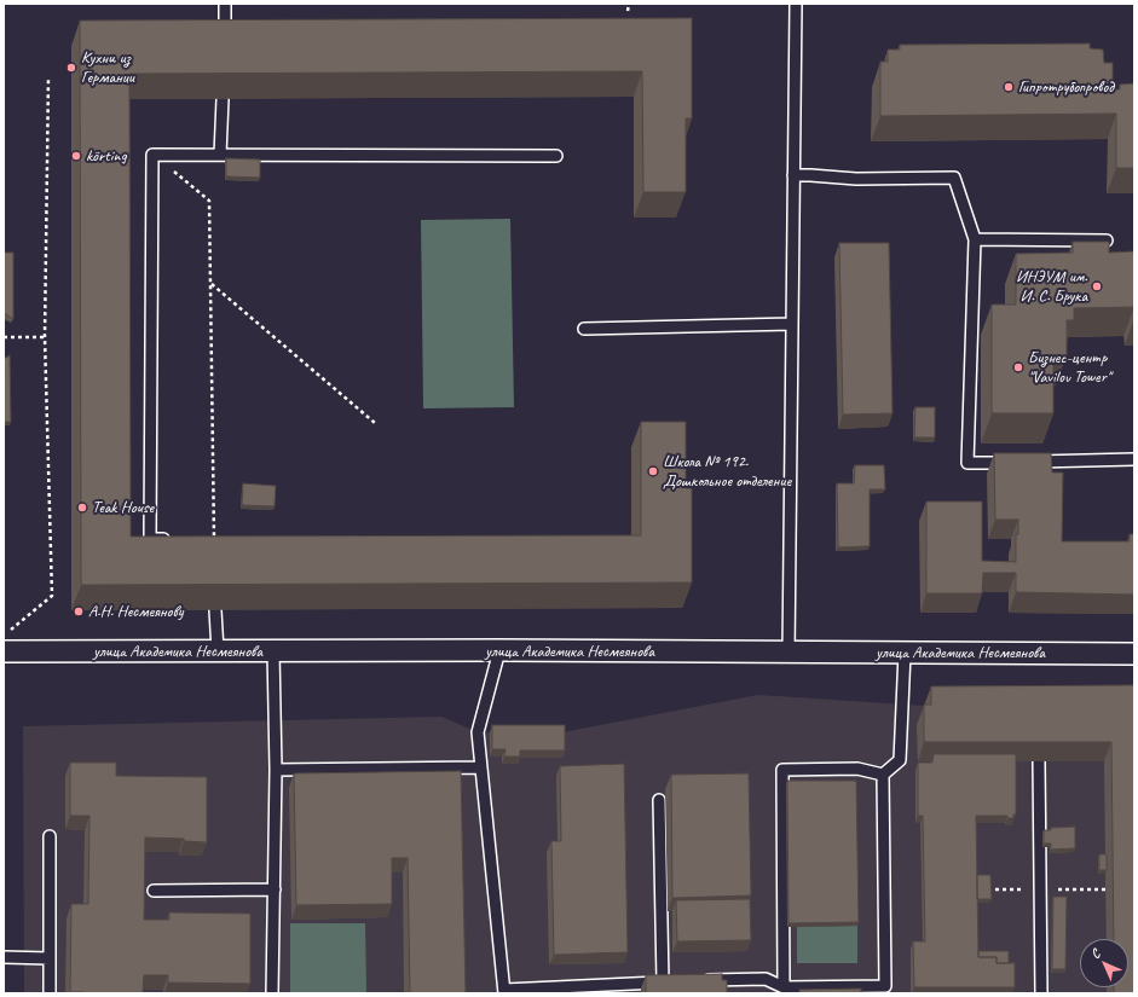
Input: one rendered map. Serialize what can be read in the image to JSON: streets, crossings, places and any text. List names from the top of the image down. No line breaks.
{"streets":{"street":["улица Академика Несмеянова"]},"places":["Кухни из Германии","Гипротрубопровод","körting","ИНЭУМ им. И. С. Брука","Бизнес-центр \"Vavilov Tower\"","Школа № 192. Дошкольное отделение","Teak House","А.Н. Несмеянову"],"north":"top left"}
